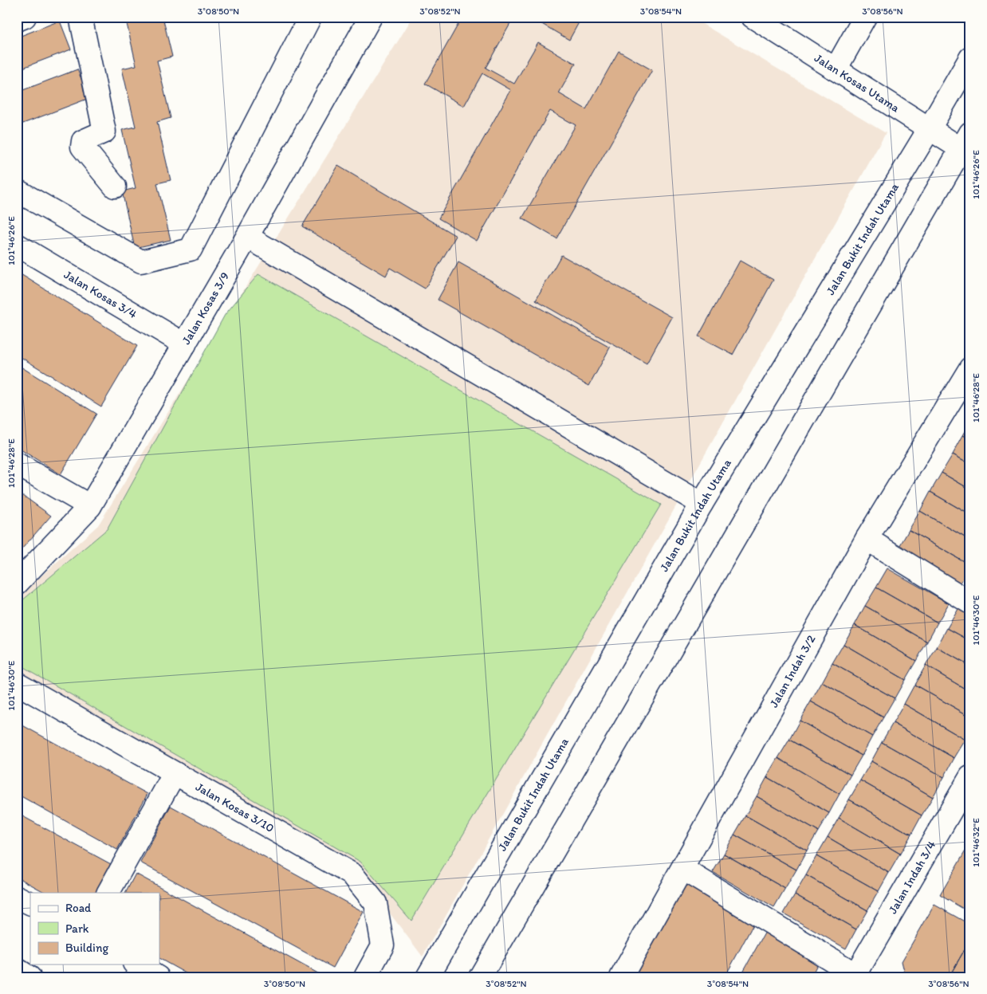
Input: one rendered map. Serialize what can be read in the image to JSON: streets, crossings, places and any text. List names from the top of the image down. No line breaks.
{"streets":{"street":["Jalan Kosas Utama","Jalan Bukit Indah Utama","Jalan Kosas 3/4","Jalan Kosas 3/9","Jalan Indah 3/2","Jalan Kosas 3/10","Jalan Indah 3/4"]},"crossings":[["Jalan Kosas Utama","Jalan Bukit Indah Utama"],["Jalan Kosas 3/4","Jalan Kosas 3/9"]],"legend":["Road","Park","Building"],"coordinates":["3°08'50\"N","3°08'52\"N","3°08'54\"N","3°08'56\"N","101°46'26\"E","101°46'28\"E","101°46'30\"E","101°46'32\"E"]}
